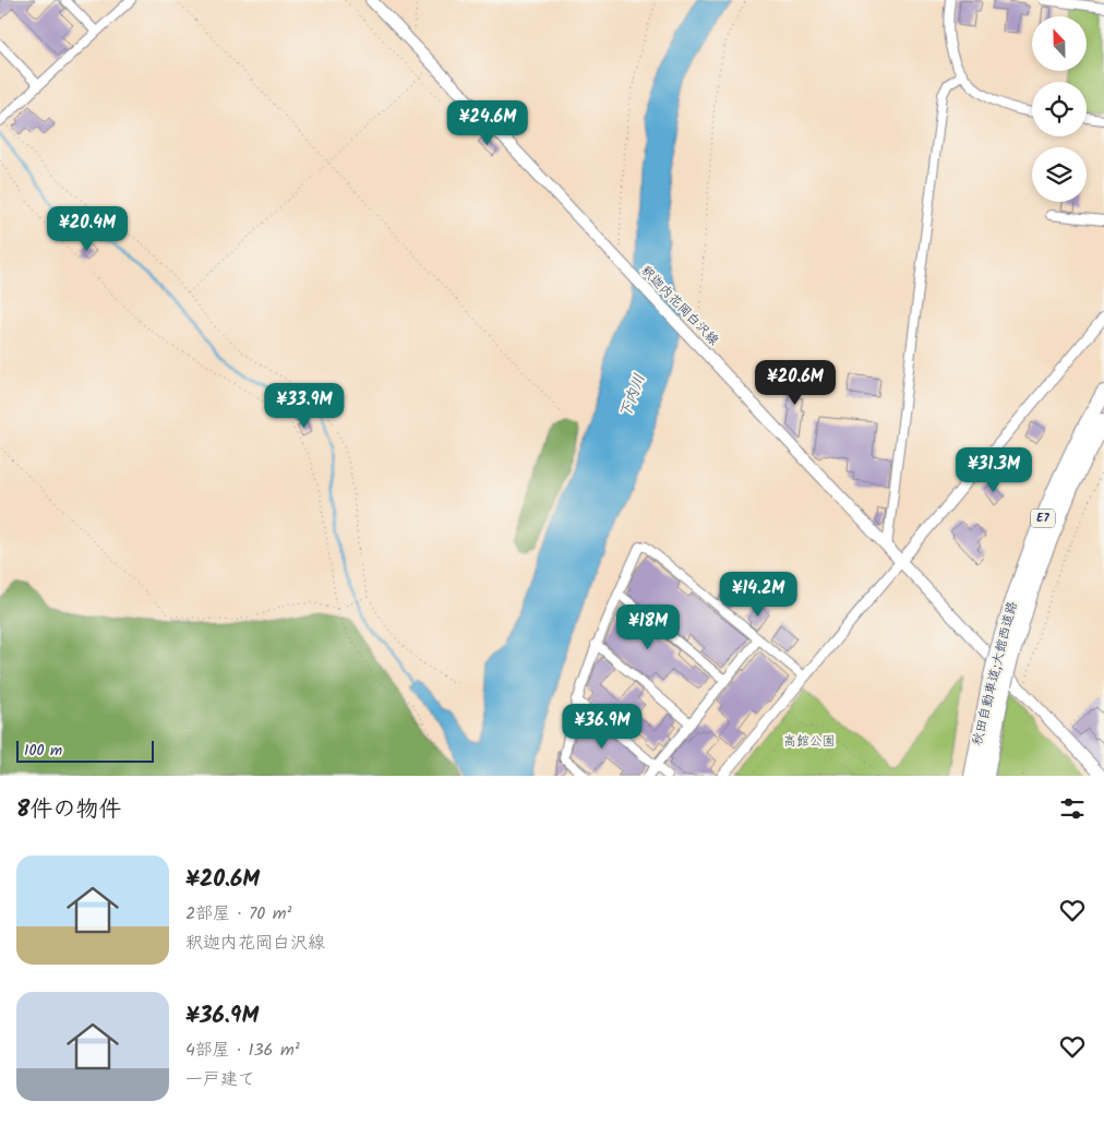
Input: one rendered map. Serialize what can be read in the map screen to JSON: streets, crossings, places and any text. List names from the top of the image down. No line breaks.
{"streets":{"highway":["E7","秋田自動車道;大館西道路"],"main road":["釈迦内花岡白沢線"]},"water":["下内川"],"parks":["高館公園"],"scale_bar":"100 m","north":"top","page":{"price":["¥24.6M","¥20.4M","¥20.6M","¥33.9M","¥31.3M","¥14.2M","¥18M","¥36.9M"],"scale":"100 m","heading":"8件の物件","list":[{"name":"¥20.6M","note":"2部屋 · 70 m² · 釈迦内花岡白沢線"},{"name":"¥36.9M","note":"4部屋 · 136 m² · 一戸建て"}]}}
